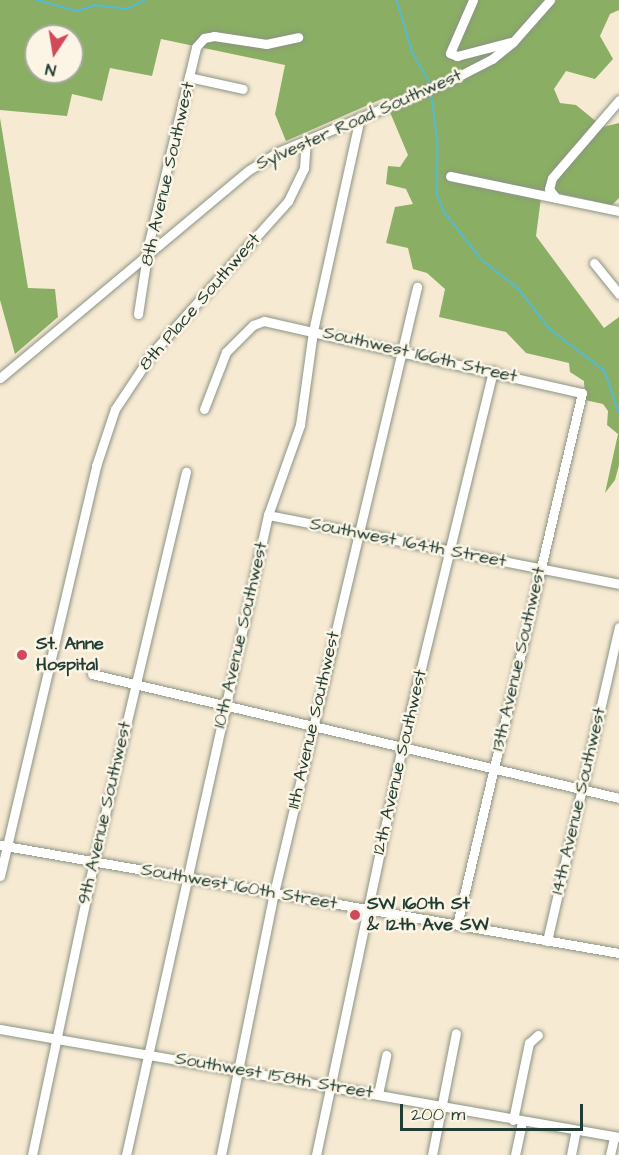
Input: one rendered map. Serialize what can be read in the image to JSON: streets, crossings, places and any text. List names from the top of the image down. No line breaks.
{"streets":{"street":["Sylvester Road Southwest","8th Avenue Southwest","8th Place Southwest","Southwest 166th Street","Southwest 164th Street","10th Avenue Southwest","13th Avenue Southwest","11th Avenue Southwest","12th Avenue Southwest","14th Avenue Southwest","9th Avenue Southwest","Southwest 160th Street","Southwest 158th Street"]},"crossings":[["Sylvester Road Southwest","8th Avenue Southwest"],["Sylvester Road Southwest","8th Place Southwest"],["Sylvester Road Southwest","10th Avenue Southwest"],["8th Place Southwest","Southwest 160th Street"],["Southwest 166th Street","10th Avenue Southwest"],["Southwest 166th Street","13th Avenue Southwest"],["Southwest 166th Street","11th Avenue Southwest"],["Southwest 166th Street","12th Avenue Southwest"],["Southwest 164th Street","10th Avenue Southwest"],["Southwest 164th Street","13th Avenue Southwest"],["Southwest 164th Street","11th Avenue Southwest"],["Southwest 164th Street","12th Avenue Southwest"],["10th Avenue Southwest","Southwest 160th Street"],["10th Avenue Southwest","Southwest 158th Street"],["13th Avenue Southwest","Southwest 160th Street"],["11th Avenue Southwest","Southwest 160th Street"],["11th Avenue Southwest","Southwest 158th Street"],["12th Avenue Southwest","Southwest 160th Street"],["12th Avenue Southwest","Southwest 158th Street"],["14th Avenue Southwest","Southwest 160th Street"],["9th Avenue Southwest","Southwest 160th Street"],["9th Avenue Southwest","Southwest 158th Street"]],"places":["St. Anne Hospital","SW 160th St & 12th Ave SW"],"scale_bar":"200 m","north":"bottom"}
